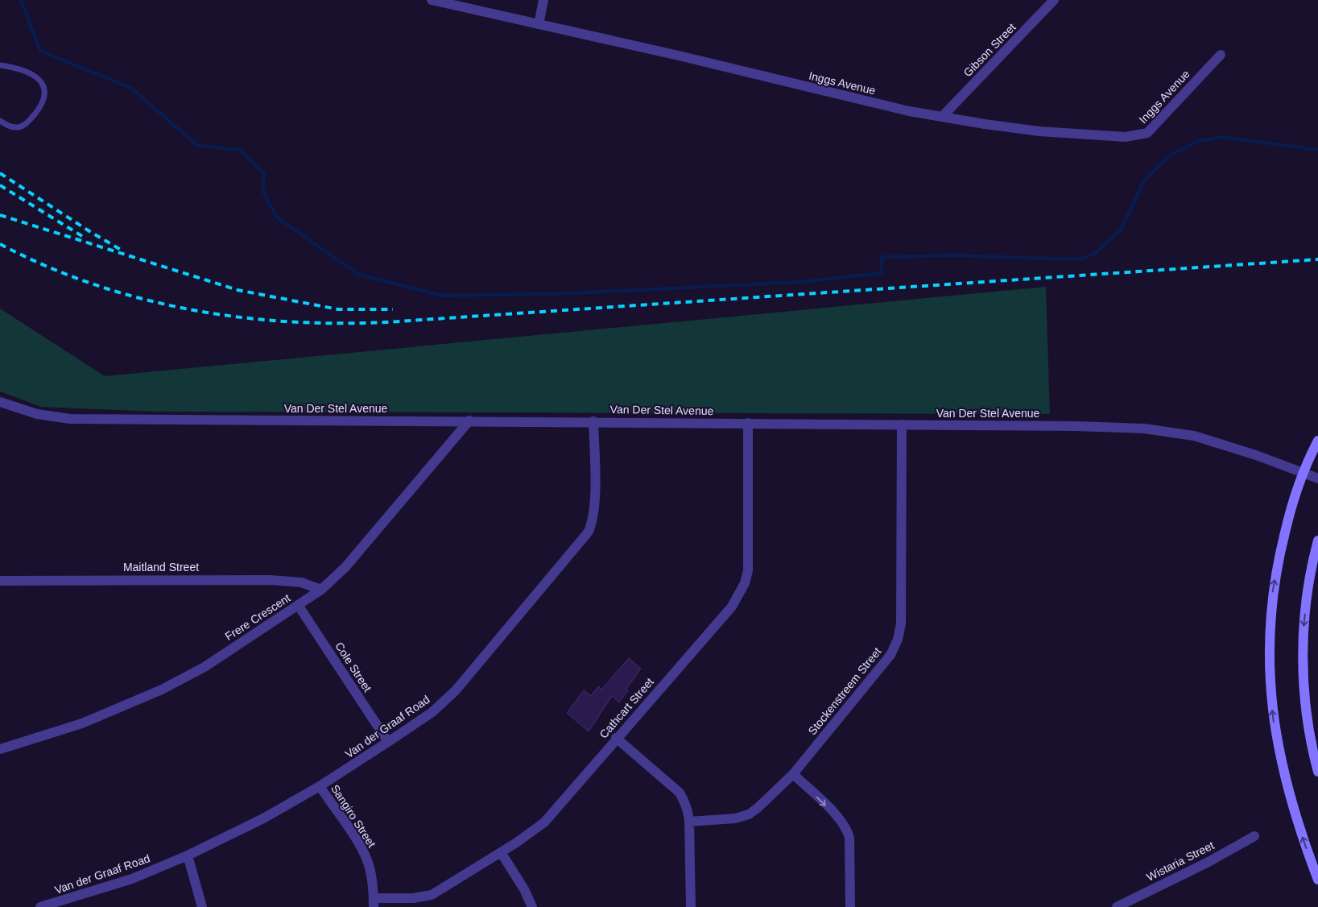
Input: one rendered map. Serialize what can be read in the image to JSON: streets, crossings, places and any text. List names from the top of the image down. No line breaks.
{"streets":{"street":["Gibson Street","Inggs Avenue","Van Der Stel Avenue","Maitland Street","Frere Crescent","Cole Street","Stockenstreem Street","Cathcart Street","Van der Graaf Road","Sangiro Street","Wistaria Street"]},"crossings":[["Gibson Street","Inggs Avenue"],["Van Der Stel Avenue","Frere Crescent"],["Van Der Stel Avenue","Stockenstreem Street"],["Van Der Stel Avenue","Cathcart Street"],["Van Der Stel Avenue","Van der Graaf Road"],["Maitland Street","Frere Crescent"],["Frere Crescent","Cole Street"],["Cole Street","Van der Graaf Road"],["Cathcart Street","Sangiro Street"],["Van der Graaf Road","Sangiro Street"]]}
